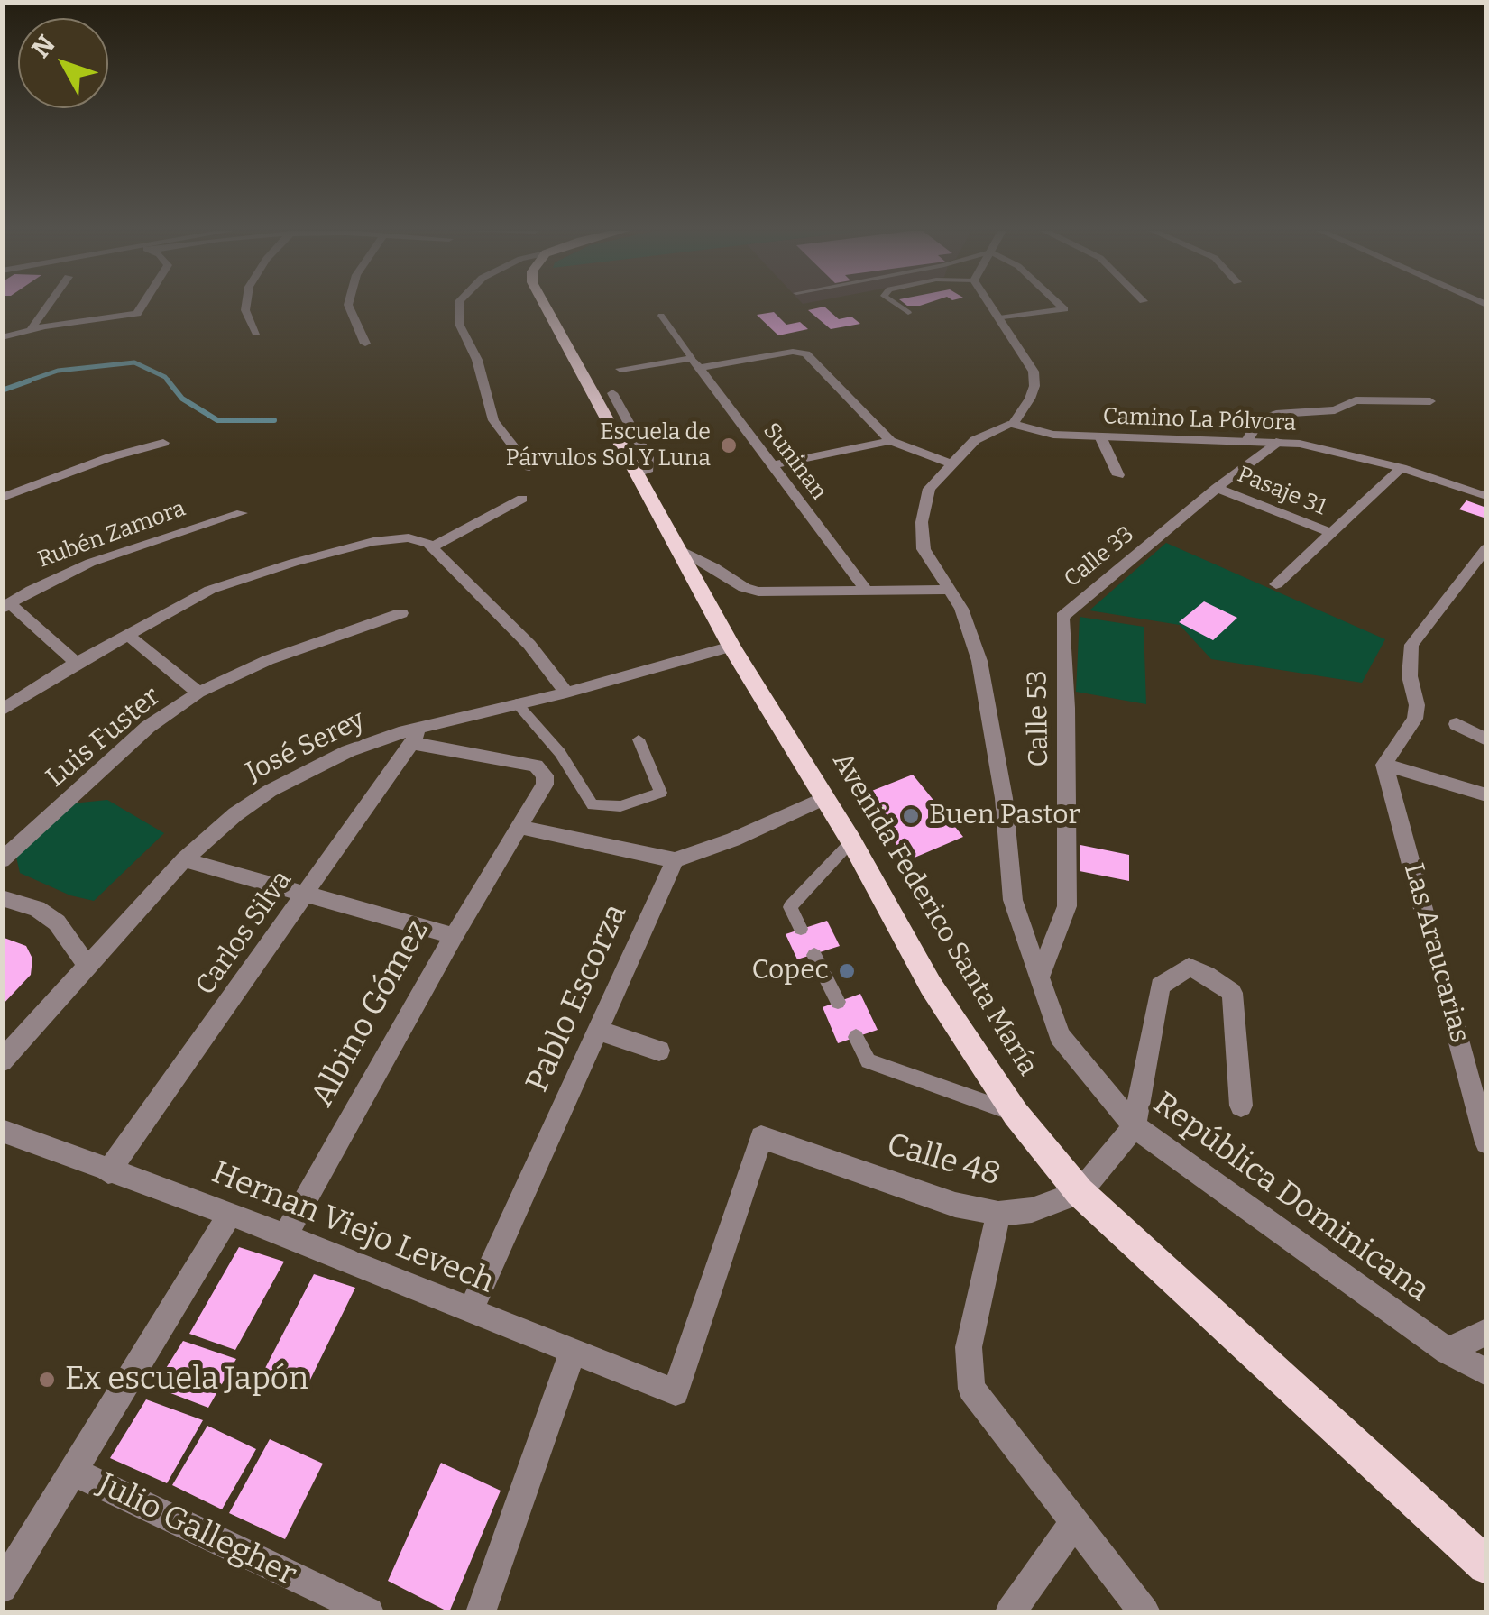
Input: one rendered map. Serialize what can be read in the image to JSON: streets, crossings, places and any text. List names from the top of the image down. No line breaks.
{"streets":{"main road":["Avenida Federico Santa María"],"street":["Camino La Pólvora","Suninan","Pasaje 31","Rubén Zamora","Calle 33","Calle 53","Luis Fuster","José Serey","Carlos Silva","Las Araucarias","Pablo Escorza","Albino Gómez","Calle 48","República Dominicana","Hernan Viejo Levech","Julio Gallegher"]},"crossings":[["Camino La Pólvora","Calle 33"],["Camino La Pólvora","República Dominicana"],["Pasaje 31","Calle 33"],["Calle 33","Calle 53"],["Calle 53","República Dominicana"],["José Serey","Avenida Federico Santa María"],["José Serey","Carlos Silva"],["José Serey","Albino Gómez"],["Avenida Federico Santa María","Calle 48"],["Carlos Silva","Albino Gómez"],["Carlos Silva","Hernan Viejo Levech"],["Pablo Escorza","Hernan Viejo Levech"],["Albino Gómez","Hernan Viejo Levech"],["Calle 48","República Dominicana"],["Calle 48","Hernan Viejo Levech"]],"places":["Escuela de Párvulos Sol Y Luna","Buen Pastor","Copec","Ex escuela Japón"],"north":"top left"}
